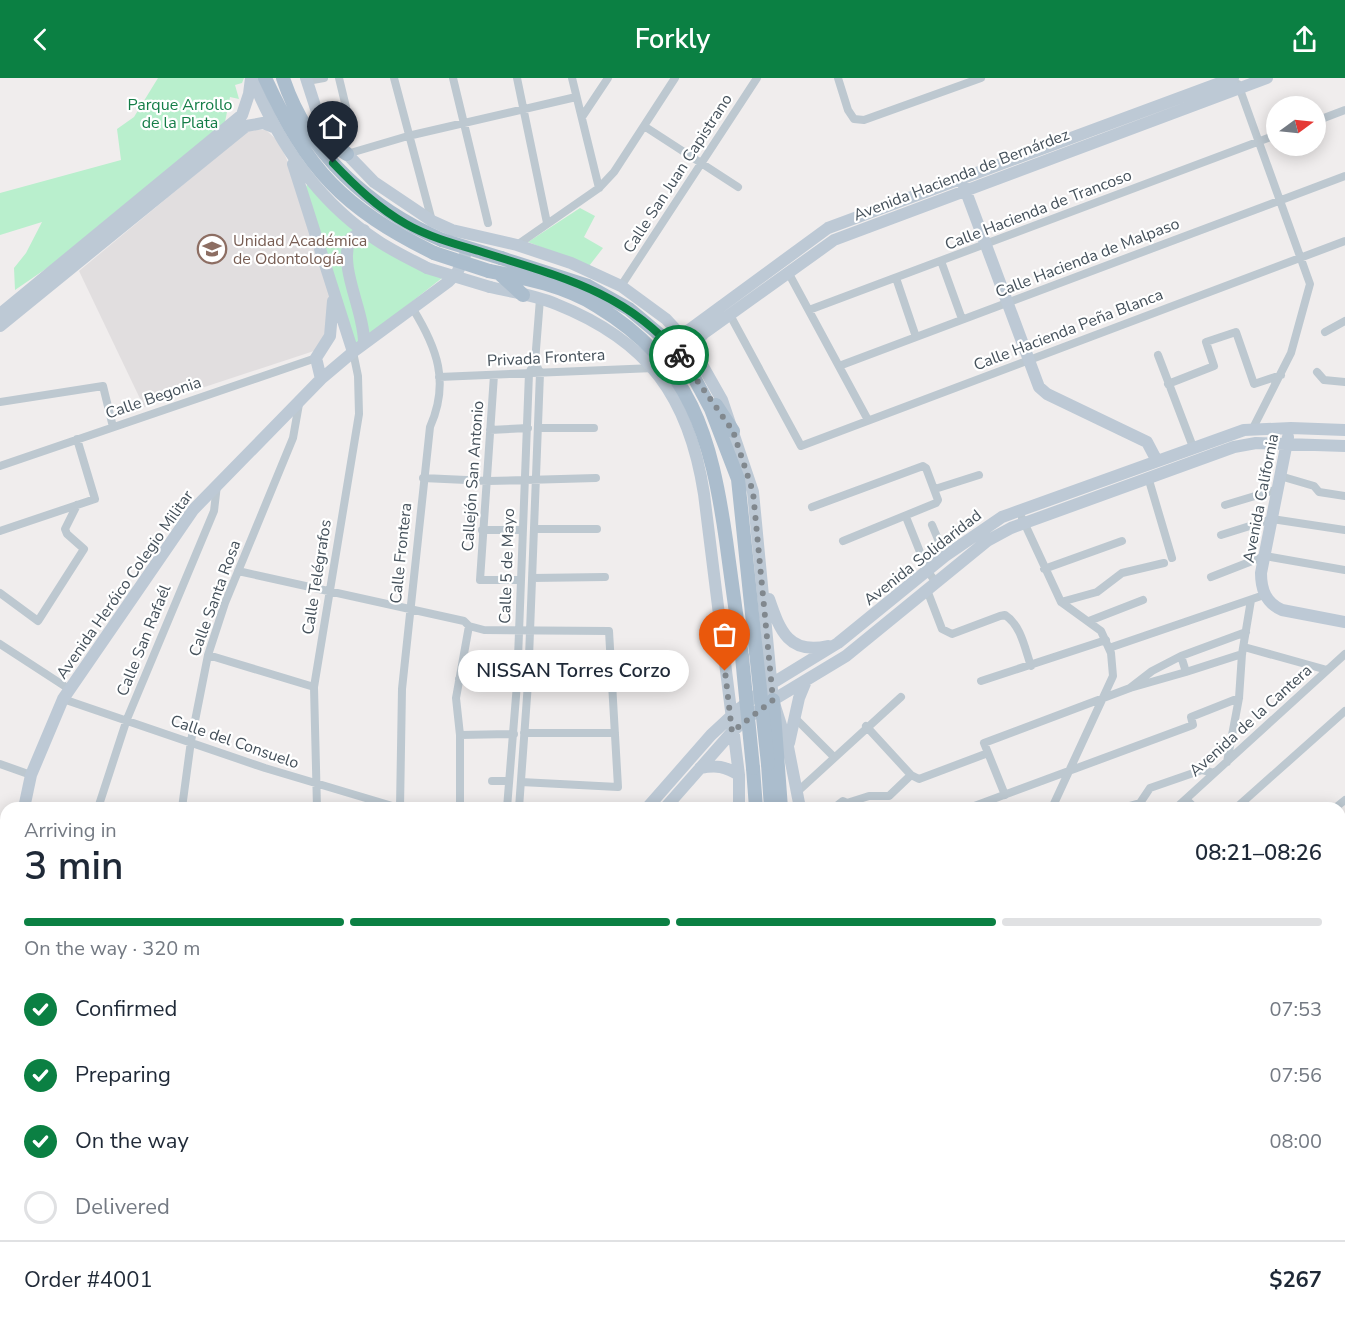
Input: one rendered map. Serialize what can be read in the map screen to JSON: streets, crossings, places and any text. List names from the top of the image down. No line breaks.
{"streets":{"street":["Calle San Juan Capistrano","Avenida Hacienda de Bernárdez","Calle Hacienda de Trancoso","Calle Hacienda de Malpaso","Calle Hacienda Peña Blanca","Privada Frontera","Calle Begonia","Callejón San Antonio","Avenida California","Calle Frontera","Avenida Solidaridad","Calle 5 de Mayo","Calle Telégrafos","Avenida Heróico Colegio Militar","Calle Santa Rosa","Calle San Rafaél","Avenida de la Cantera","Calle del Consuelo"]},"crossings":[["Avenida Hacienda de Bernárdez","Calle Hacienda Peña Blanca"],["Privada Frontera","Callejón San Antonio"],["Privada Frontera","Calle Frontera"],["Privada Frontera","Calle 5 de Mayo"],["Callejón San Antonio","Calle 5 de Mayo"],["Avenida California","Avenida Solidaridad"],["Calle Frontera","Avenida Heróico Colegio Militar"],["Calle Telégrafos","Avenida Heróico Colegio Militar"],["Calle Telégrafos","Calle del Consuelo"],["Avenida Heróico Colegio Militar","Calle Santa Rosa"],["Avenida Heróico Colegio Militar","Calle San Rafaél"],["Avenida Heróico Colegio Militar","Calle del Consuelo"],["Calle Santa Rosa","Calle del Consuelo"],["Calle San Rafaél","Calle del Consuelo"]],"parks":["Parque Arrollo de la Plata"],"places":{"school or university":["Unidad Académica de Odontología"],"other":["NISSAN Torres Corzo"]},"north":"right","page":{"header":"Forkly","bubble":"NISSAN Torres Corzo","heading":["3 min","Arriving in","08:21–08:26"],"panel":["Order #4001","$267"],"bar":"On the way · 320 m","list":[["Confirmed","07:53"],["Preparing","07:56"],["On the way","08:00"],"Delivered"]}}
